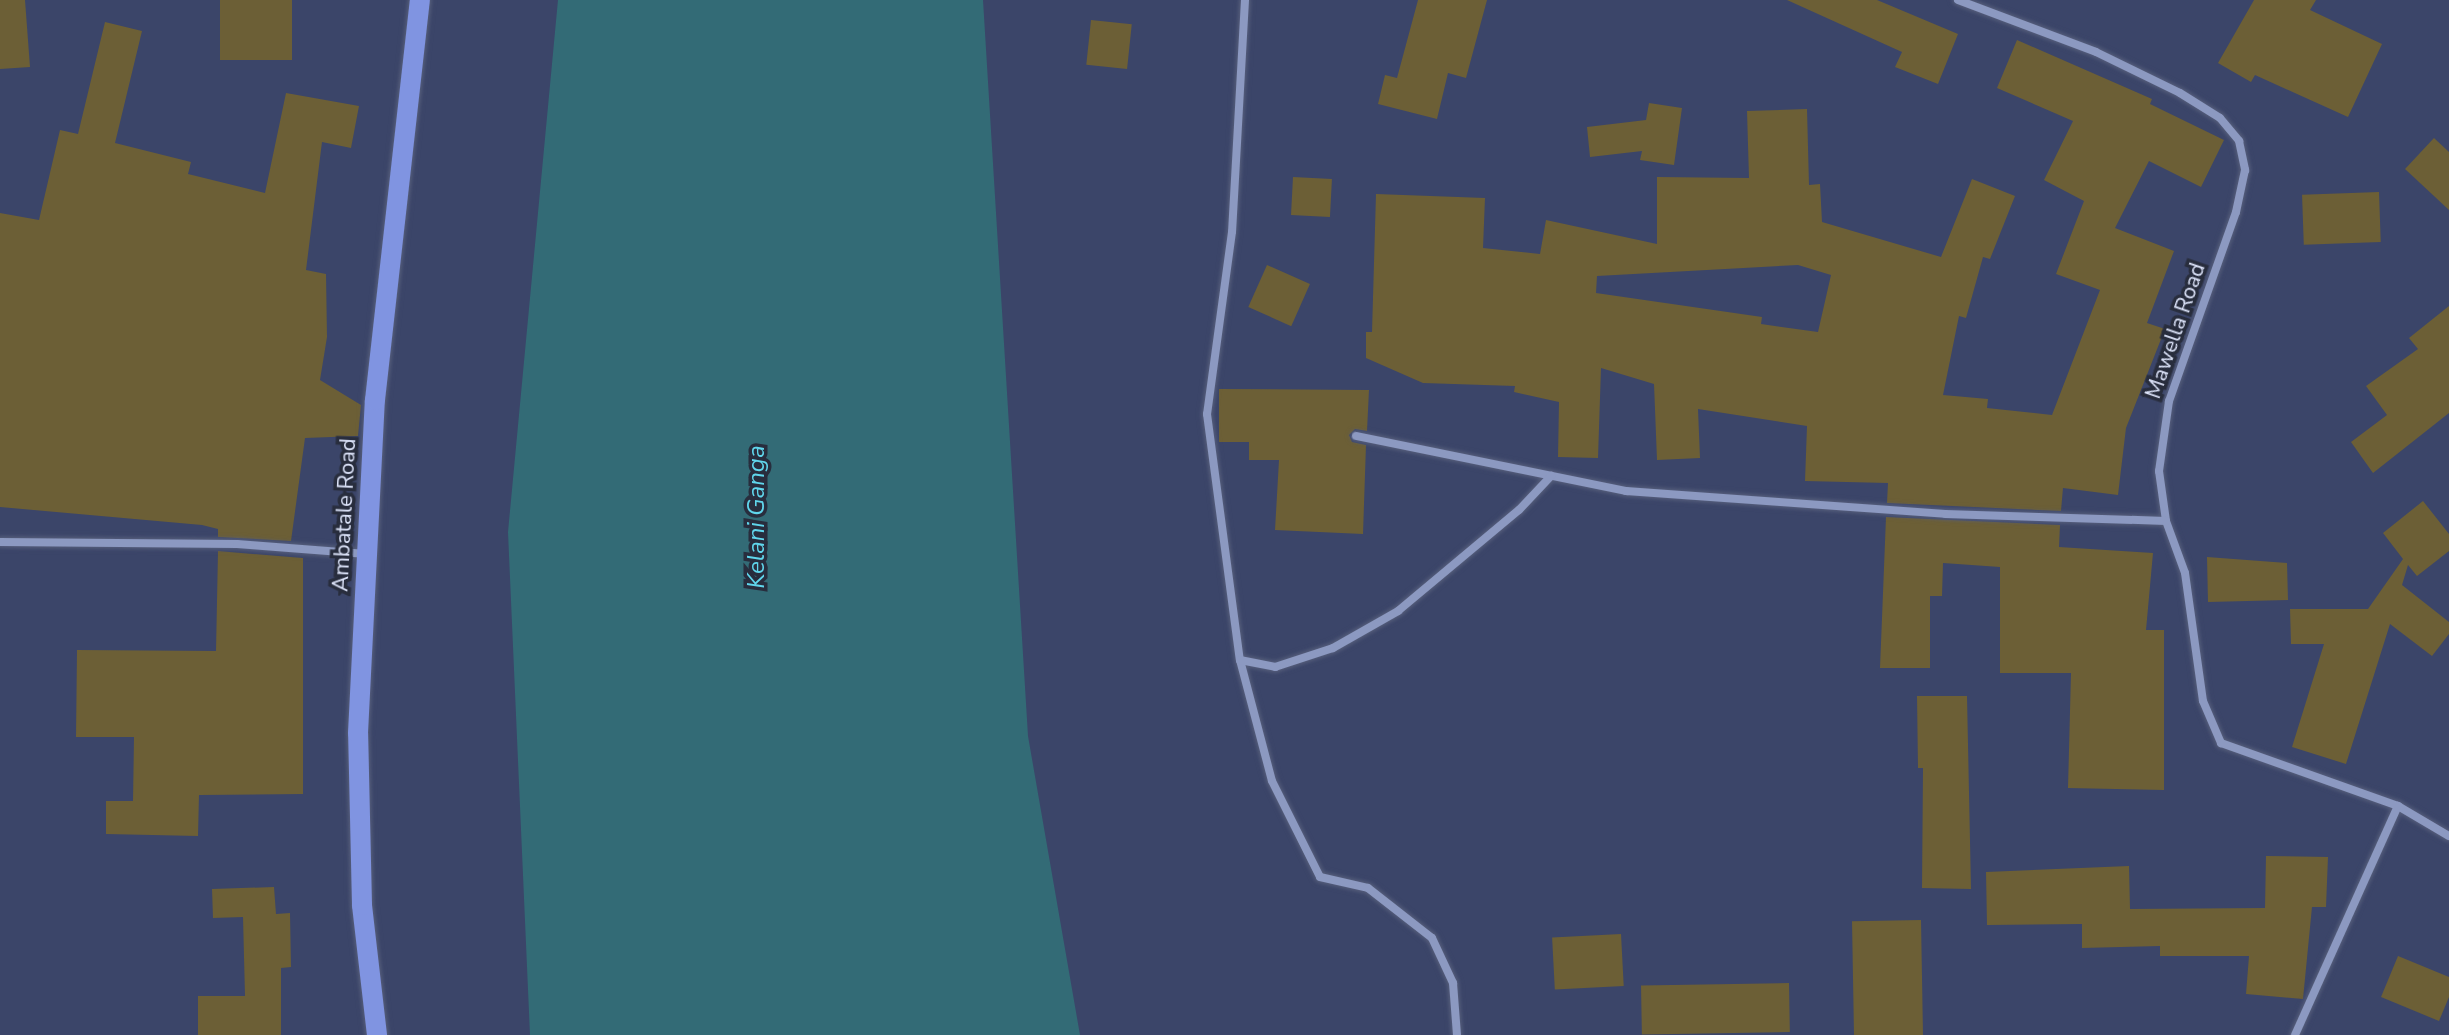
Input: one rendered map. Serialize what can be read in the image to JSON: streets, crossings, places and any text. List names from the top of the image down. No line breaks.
{"streets":{"main road":["Ambatale Road"],"street":["Mawella Road"]},"water":["Kelani Ganga"]}
